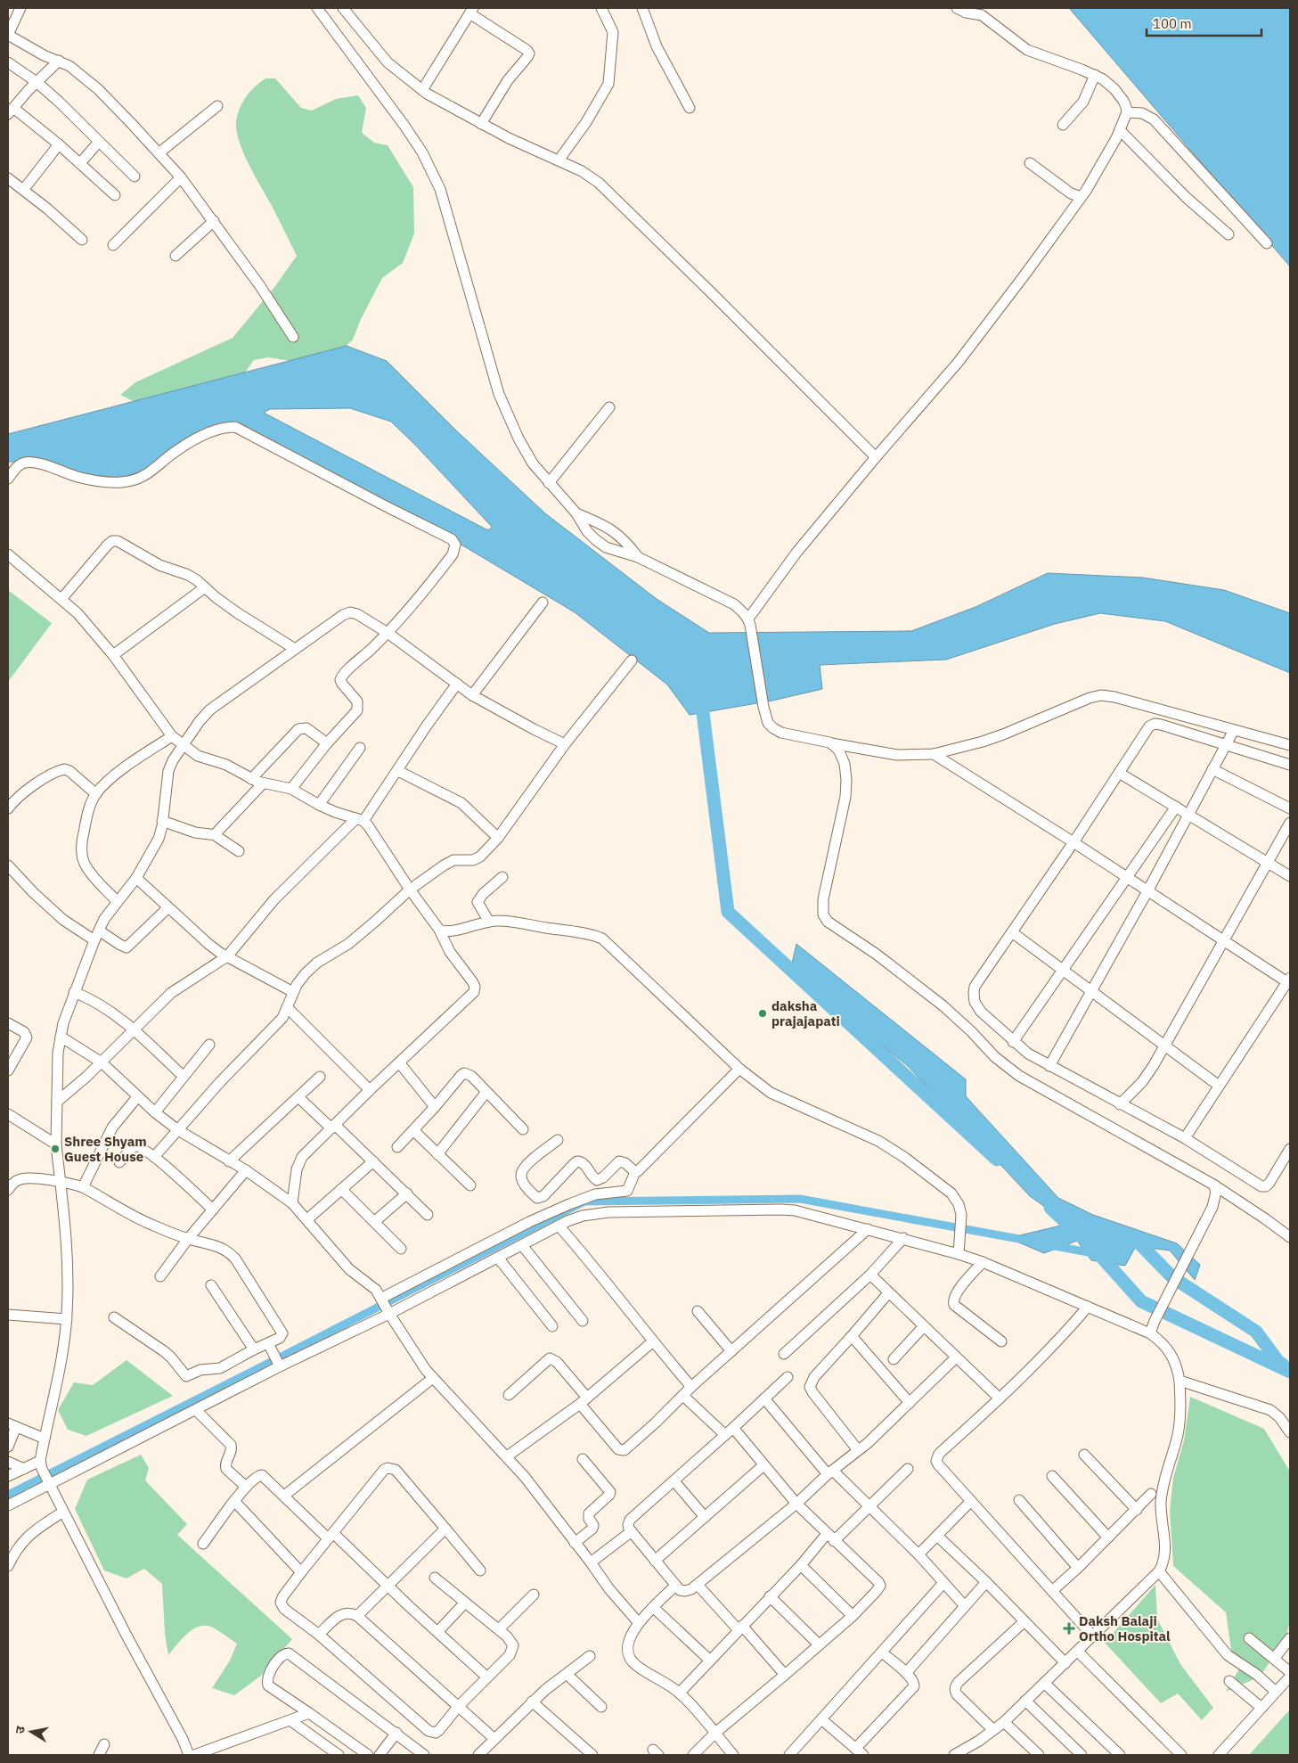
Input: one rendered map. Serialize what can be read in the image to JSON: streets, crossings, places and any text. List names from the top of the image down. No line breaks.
{"places":{"other":["daksha prajajapati","Shree Shyam Guest House"],"health":["Daksh Balaji Ortho Hospital"]},"scale_bar":"100 m","north":"left"}
